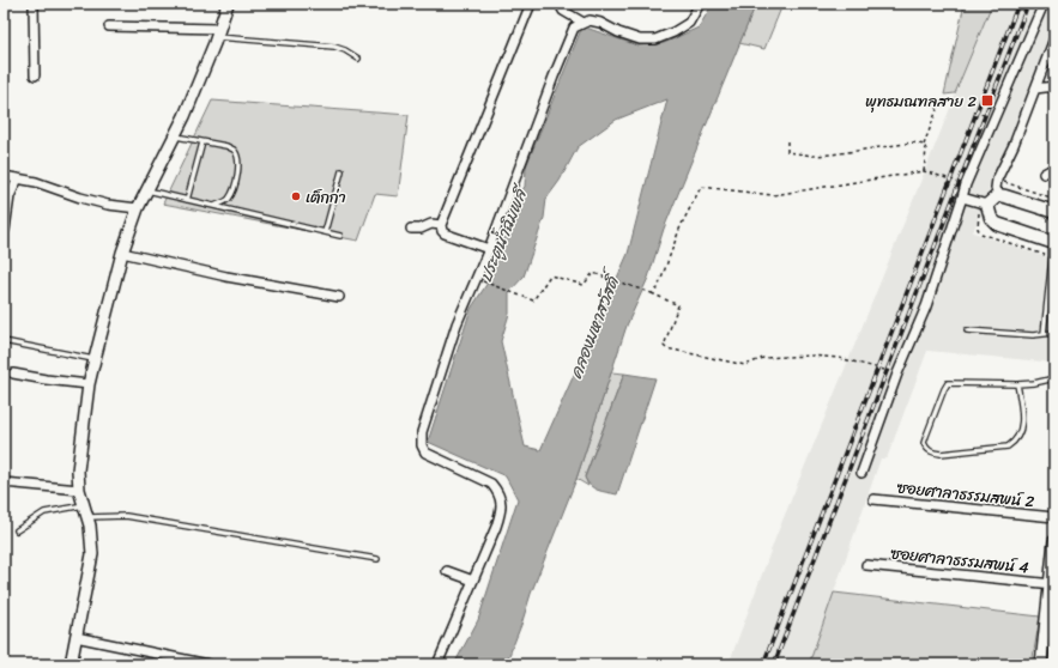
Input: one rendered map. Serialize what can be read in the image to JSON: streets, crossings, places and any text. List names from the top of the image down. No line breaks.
{"streets":{"street":["ซอยศาลาธรรมสพน์ 2","ซอยศาลาธรรมสพน์ 4"]},"water":["ประตูน้ำฉิมพลี","คลองมหาสวัสดิ์"],"places":{"transit":["พุทธมณฑลสาย 2"],"other":["เต็กก่า"]}}
